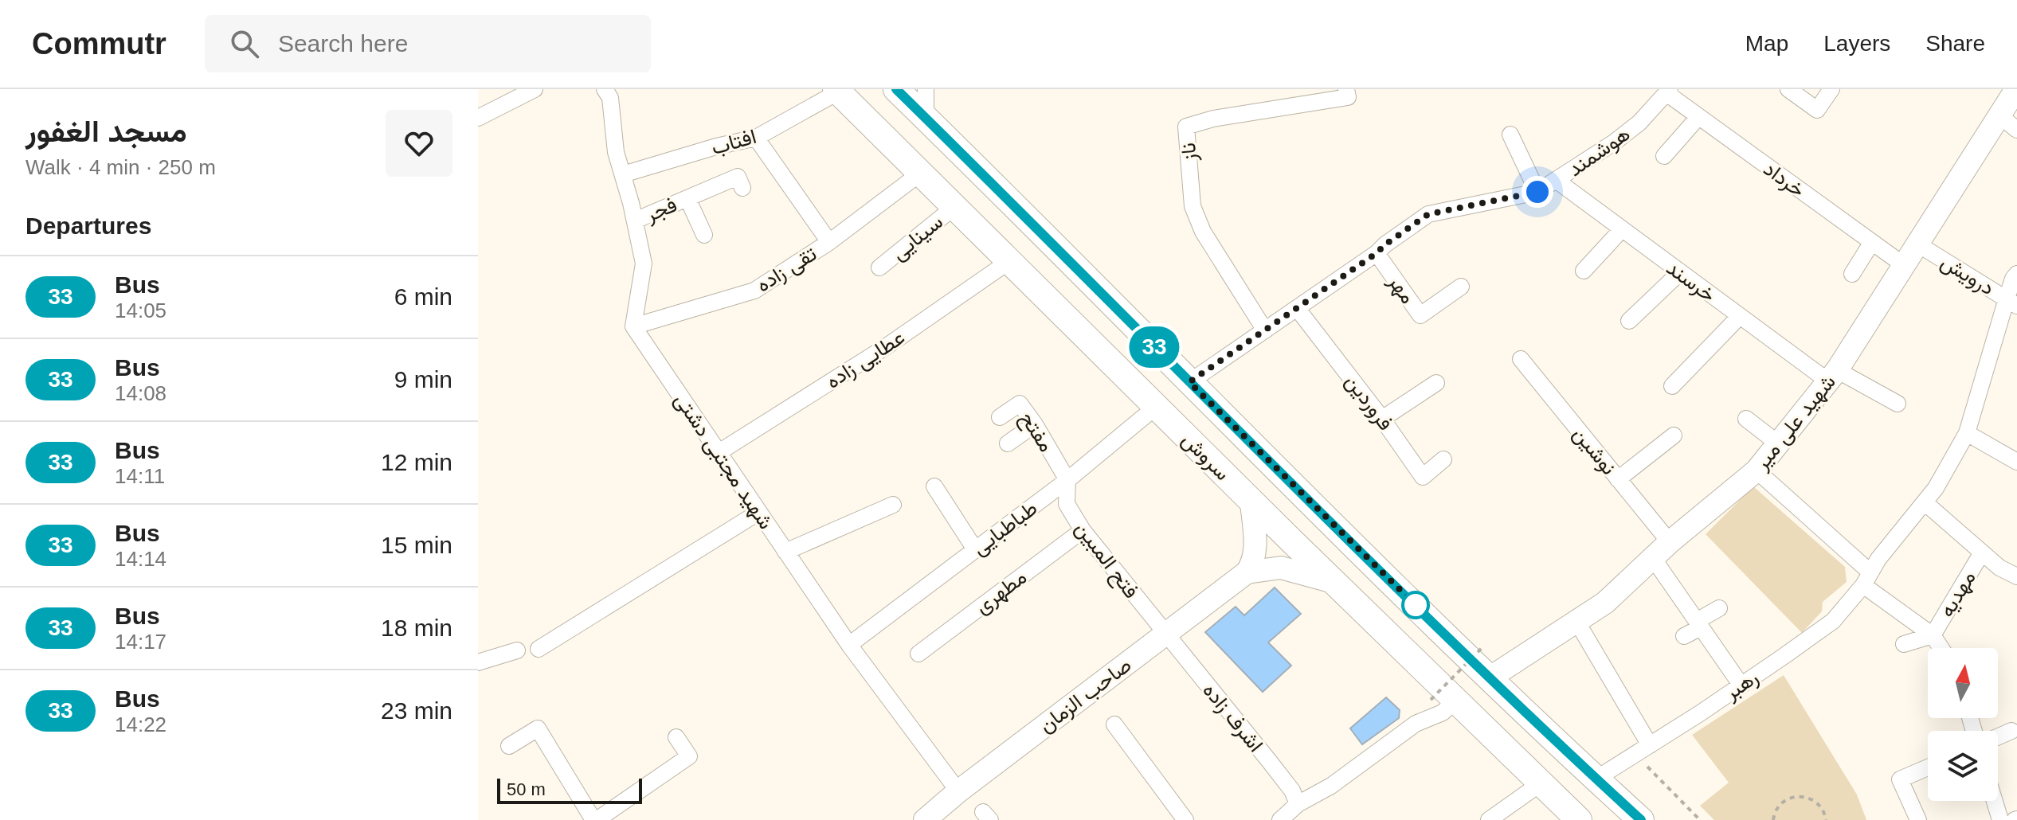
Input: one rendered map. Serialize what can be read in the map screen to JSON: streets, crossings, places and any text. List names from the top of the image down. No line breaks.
{"streets":{"main road":["سروش"],"street":["افتاب","هوشمند","ناز","خرداد","فجر","سینایی","تقی زاده","درویش","خرسند","مهر","عطایی زاده","فروردین","شهید علی میر","مفتح","نوشین","شهید مجتبی دشتی","طباطبایی","فتح المبین","مطهری","مهدیه","رهبر","صاحب الزمان","اشرف زاده"]},"crossings":[["افتاب","سروش"],["هوشمند","ناز"],["هوشمند","خرداد"],["هوشمند","خرسند"],["هوشمند","مهر"],["هوشمند","فروردین"],["هوشمند","سروش"],["خرداد","شهید علی میر"],["سینایی","سروش"],["تقی زاده","سروش"],["تقی زاده","شهید مجتبی دشتی"],["درویش","شهید علی میر"],["درویش","رهبر"],["خرسند","شهید علی میر"],["عطایی زاده","سروش"],["عطایی زاده","شهید مجتبی دشتی"],["شهید علی میر","نوشین"],["شهید علی میر","سروش"],["مفتح","طباطبایی"],["مفتح","فتح المبین"],["سروش","طباطبایی"],["سروش","رهبر"],["سروش","صاحب الزمان"],["شهید مجتبی دشتی","طباطبایی"],["شهید مجتبی دشتی","صاحب الزمان"],["طباطبایی","فتح المبین"],["فتح المبین","مطهری"],["فتح المبین","صاحب الزمان"],["فتح المبین","اشرف زاده"],["صاحب الزمان","اشرف زاده"]],"lines":["bus line 33"],"scale_bar":"50 m","north":"top","page":{"header":"Commutr","search":"Search here","nav":["Map","Layers","Share"],"heading":[["مسجد الغفور","Walk · 4 min · 250 m"],"Departures"],"on_map":"33","list":[{"mark":"33","name":"Bus","note":"14:05","value":"6 min"},{"mark":"33","name":"Bus","note":"14:08","value":"9 min"},{"mark":"33","name":"Bus","note":"14:11","value":"12 min"},{"mark":"33","name":"Bus","note":"14:14","value":"15 min"},{"mark":"33","name":"Bus","note":"14:17","value":"18 min"},{"mark":"33","name":"Bus","note":"14:22","value":"23 min"}],"scale":"50 m"}}
